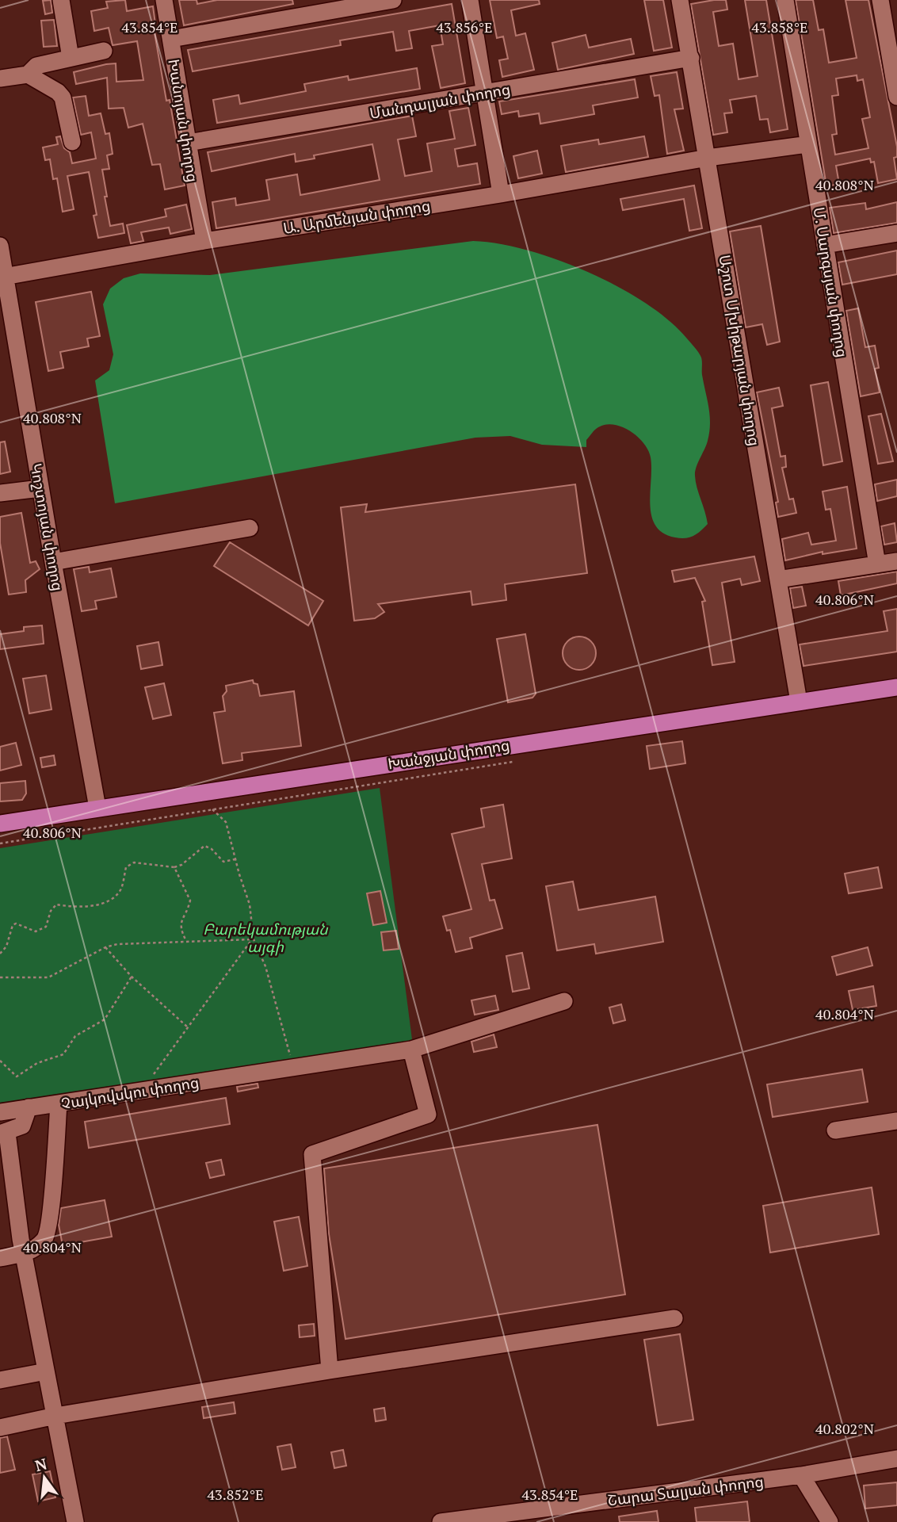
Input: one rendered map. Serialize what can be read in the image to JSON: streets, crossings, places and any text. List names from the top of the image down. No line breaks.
{"streets":{"main road":["Խանջյան փողոց"],"street":["Մանդալյան փողոց","Խանոյան փողոց","Ա. Արմենյան փողոց","Մ. Սարգսյան փողոց","Աշոտ Մխիթարյան փողոց","Կոշտոյան փողոց","Չայկովսկու փողոց","Շարա Տալյան փողոց"]},"crossings":[["Մանդալյան փողոց","Խանոյան փողոց"],["Մանդալյան փողոց","Աշոտ Մխիթարյան փողոց"],["Խանոյան փողոց","Ա. Արմենյան փողոց"],["Ա. Արմենյան փողոց","Մ. Սարգսյան փողոց"],["Ա. Արմենյան փողոց","Աշոտ Մխիթարյան փողոց"],["Ա. Արմենյան փողոց","Կոշտոյան փողոց"],["Աշոտ Մխիթարյան փողոց","Խանջյան փողոց"],["Կոշտոյան փողոց","Խանջյան փողոց"]],"parks":["Բարեկամության այգի"],"north":"top","coordinates":["43.854°E","43.856°E","43.858°E","40.808°N","40.806°N","40.804°N","40.802°N","43.852°E"]}
